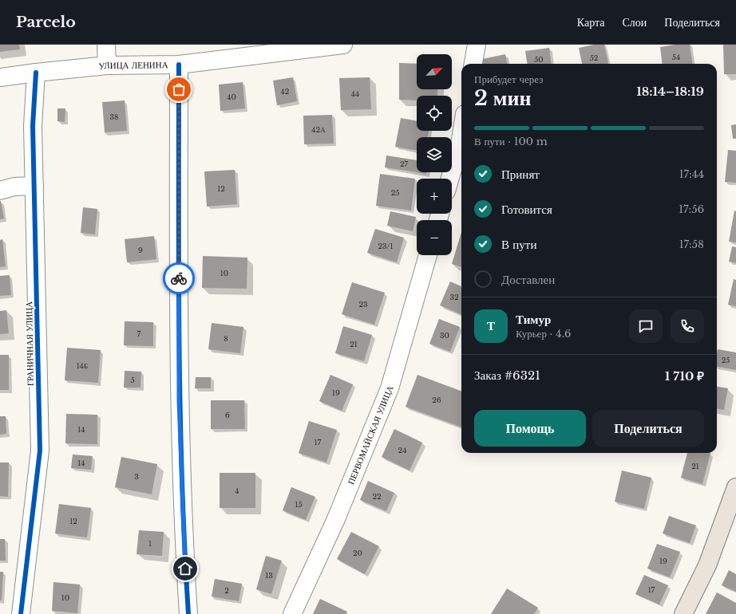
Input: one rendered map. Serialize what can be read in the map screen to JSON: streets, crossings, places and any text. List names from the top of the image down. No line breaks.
{"streets":{"street":["УЛИЦА ЛЕНИНА","ГРАНИЧНАЯ УЛИЦА","ПЕРВОМАЙСКАЯ УЛИЦА"]},"crossings":[["УЛИЦА ЛЕНИНА","ГРАНИЧНАЯ УЛИЦА"]],"house_numbers":["54","52","50","42","44","40","38","42А","27","12","25","23/1","9","10","32","23","7","30","8","21","25","14Б","5","19","26","6","14","17","24","14","21","3","4","22","15","12","1","20","19","13","17","2","10"],"north":"top right","page":{"header":"Parcelo","nav":["Карта","Слои","Поделиться"],"map_buttons":["+","−"],"heading":["2 мин","Прибудет через","18:14–18:19"],"panel":["Тимур","Курьер · 4.6","Заказ #6321","1 710 ₽"],"bar":"В пути · 100 m","list":[["Принят","17:44"],["Готовится","17:56"],["В пути","17:58"],"Доставлен"],"round":"Т","buttons":["Помощь","Поделиться"]}}
